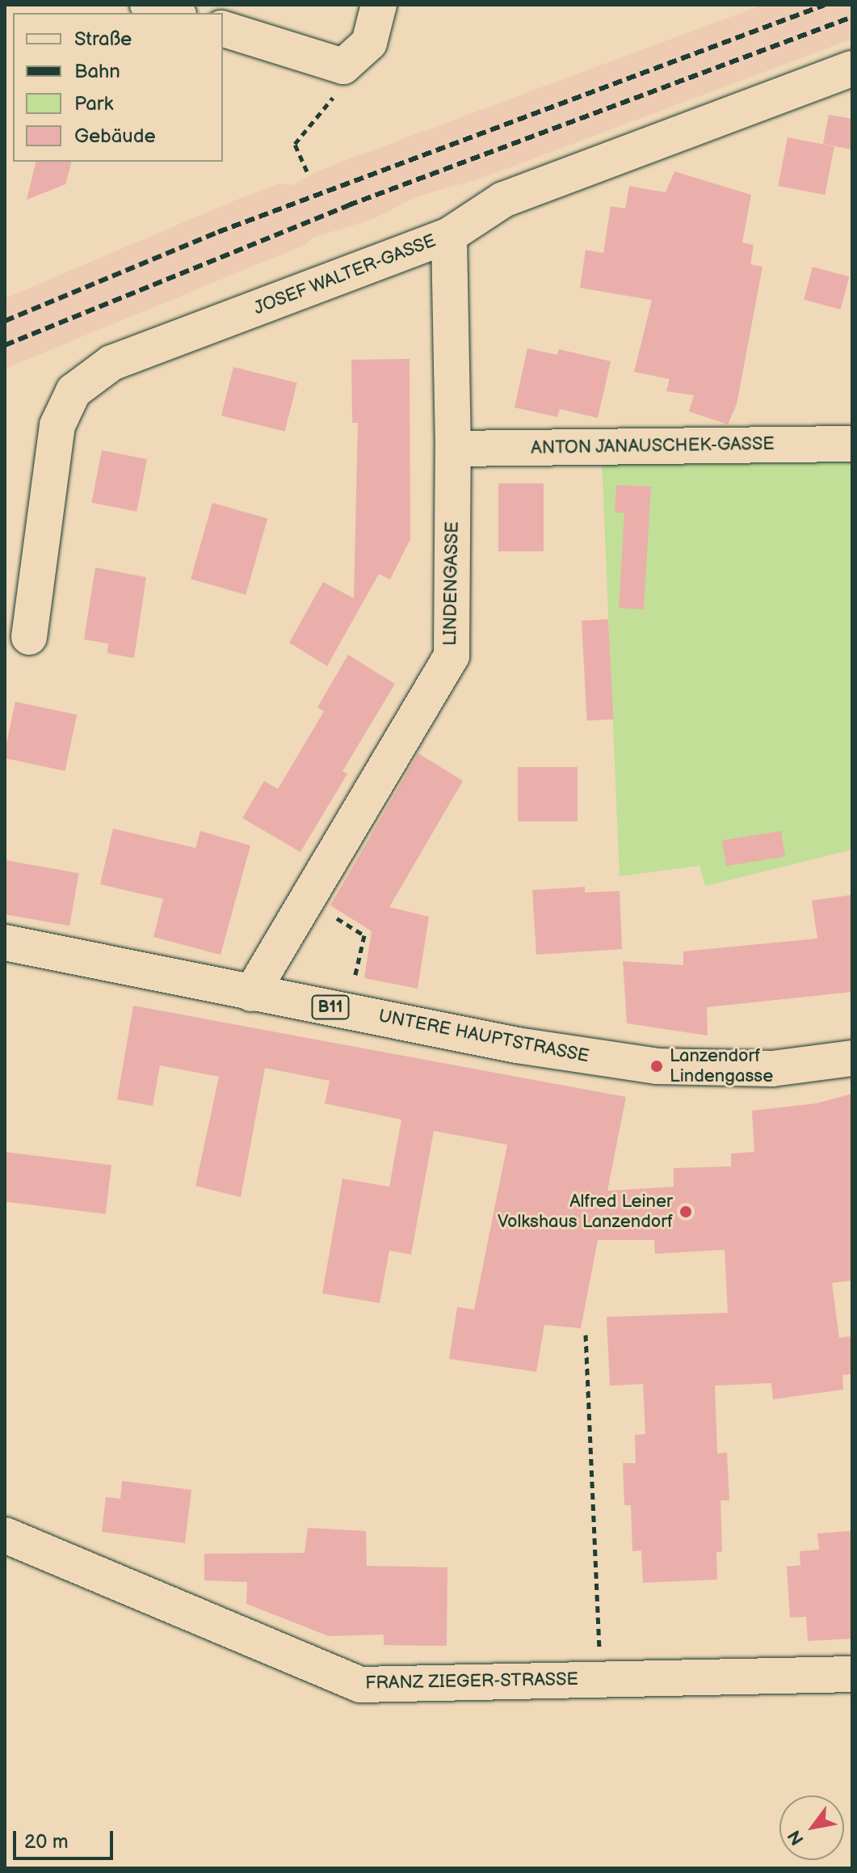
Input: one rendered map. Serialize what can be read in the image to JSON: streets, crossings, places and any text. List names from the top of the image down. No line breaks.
{"streets":{"street":["JOSEF WALTER-GASSE","ANTON JANAUSCHEK-GASSE","LINDENGASSE","B11","UNTERE HAUPTSTRASSE","FRANZ ZIEGER-STRASSE"]},"crossings":[["JOSEF WALTER-GASSE","LINDENGASSE"],["ANTON JANAUSCHEK-GASSE","LINDENGASSE"],["LINDENGASSE","UNTERE HAUPTSTRASSE"]],"places":["Lanzendorf Lindengasse","Alfred Leiner Volkshaus Lanzendorf"],"legend":["Straße","Bahn","Park","Gebäude"],"scale_bar":"20 m","north":"bottom left"}
